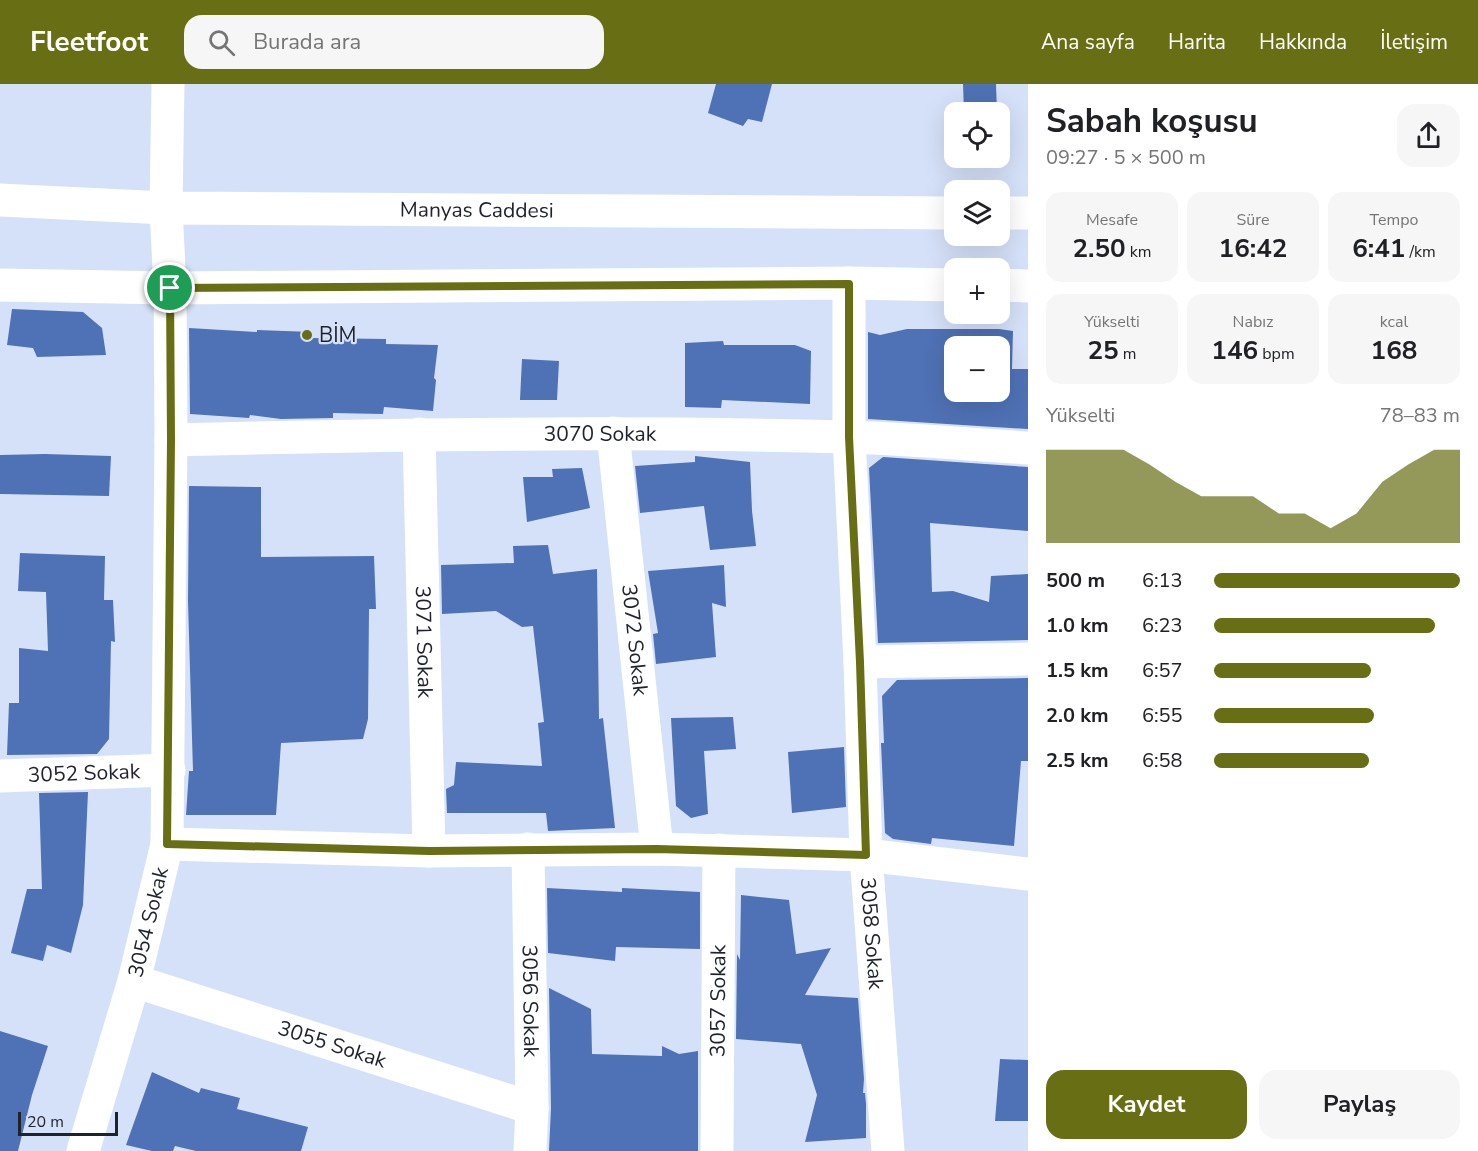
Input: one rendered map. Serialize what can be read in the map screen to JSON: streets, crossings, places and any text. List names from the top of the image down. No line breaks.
{"streets":{"street":["Manyas Caddesi","3070 Sokak","3072 Sokak","3071 Sokak","3052 Sokak","3054 Sokak","3058 Sokak","3056 Sokak","3057 Sokak","3055 Sokak"]},"crossings":[["Manyas Caddesi","3054 Sokak"],["3070 Sokak","3072 Sokak"],["3070 Sokak","3071 Sokak"],["3070 Sokak","3054 Sokak"],["3070 Sokak","3058 Sokak"],["3052 Sokak","3054 Sokak"],["3054 Sokak","3055 Sokak"],["3056 Sokak","3055 Sokak"]],"places":["BİM"],"scale_bar":"20 m","page":{"header":"Fleetfoot","search":"Burada ara","nav":["Ana sayfa","Harita","Hakkında","İletişim"],"heading":["Sabah koşusu","09:27 · 5 × 500 m"],"map_buttons":["+","−"],"stats":[["Mesafe","2.50 km"],["Süre","16:42"],["Tempo","6:41 /km"],["Yükselti","25 m"],["Nabız","146 bpm"],["kcal","168"]],"chart":["Yükselti","78–83 m"],"list":[{"name":"500 m","note":"6:13"},{"name":"1.0 km","note":"6:23"},{"name":"1.5 km","note":"6:57"},{"name":"2.0 km","note":"6:55"},{"name":"2.5 km","note":"6:58"}],"buttons":["Kaydet","Paylaş"],"scale":"20 m"}}
